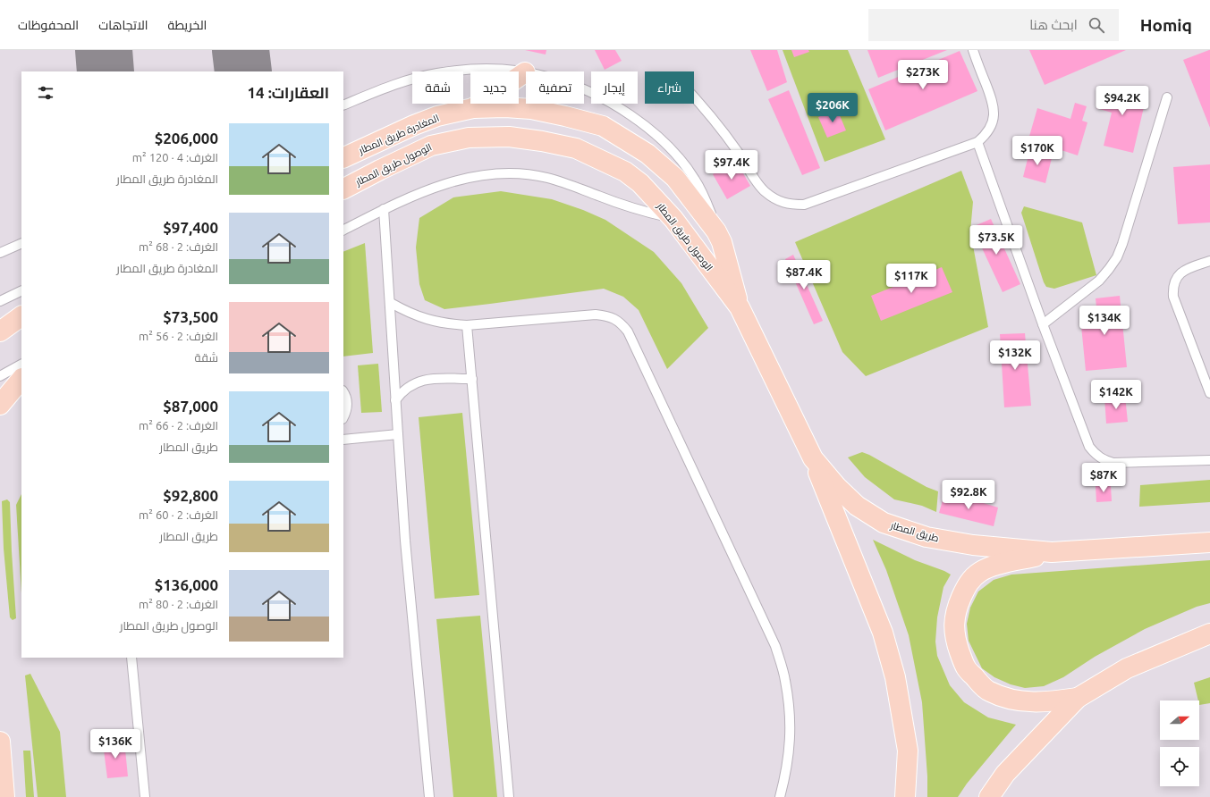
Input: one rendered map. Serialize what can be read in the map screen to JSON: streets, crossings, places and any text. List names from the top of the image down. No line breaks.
{"streets":{"main road":["المغادرة طريق المطار","الوصول طريق المطار","طريق المطار"]},"crossings":[["المغادرة طريق المطار","الوصول طريق المطار"],["المغادرة طريق المطار","طريق المطار"],["الوصول طريق المطار","طريق المطار"]],"north":"right","page":{"header":"Homiq","search":"ابحث هنا","nav":["الخريطة","الاتجاهات","المحفوظات"],"price":["$273K","$94.2K","$206K","$170K","$97.4K","$73.5K","$87.4K","$117K","$134K","$132K","$142K","$87K","$92.8K","$136K"],"chip":["شراء","إيجار","تصفية","جديد","شقة"],"heading":"العقارات: 14","list":[{"name":"$206,000","note":"الغرف: 4 · 120 m² · المغادرة طريق المطار"},{"name":"$97,400","note":"الغرف: 2 · 68 m² · المغادرة طريق المطار"},{"name":"$73,500","note":"الغرف: 2 · 56 m² · شقة"},{"name":"$87,000","note":"الغرف: 2 · 66 m² · طريق المطار"},{"name":"$92,800","note":"الغرف: 2 · 60 m² · طريق المطار"},{"name":"$136,000","note":"الغرف: 2 · 80 m² · الوصول طريق المطار"}]}}
